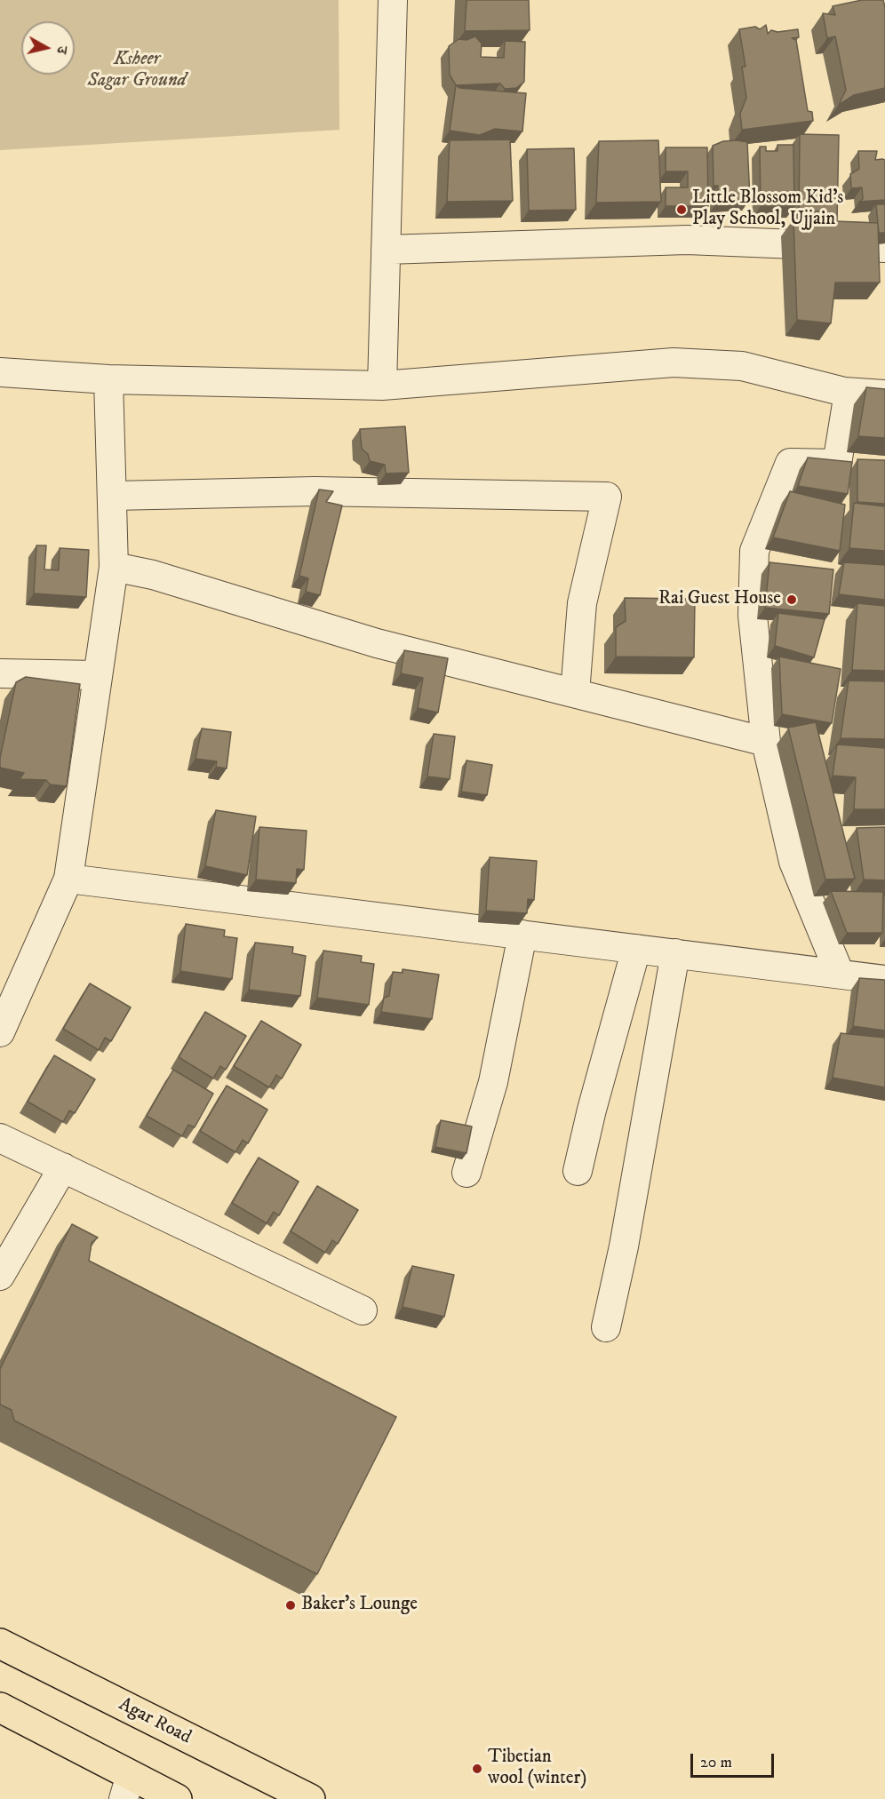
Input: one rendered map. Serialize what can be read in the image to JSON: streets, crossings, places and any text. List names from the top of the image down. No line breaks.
{"streets":{"main road":["Agar Road"]},"parks":["Ksheer Sagar Ground"],"places":["Little Blossom Kid's Play School, Ujjain","Rai Guest House","Baker's Lounge","Tibetian wool (winter)"],"scale_bar":"20 m","north":"right"}
